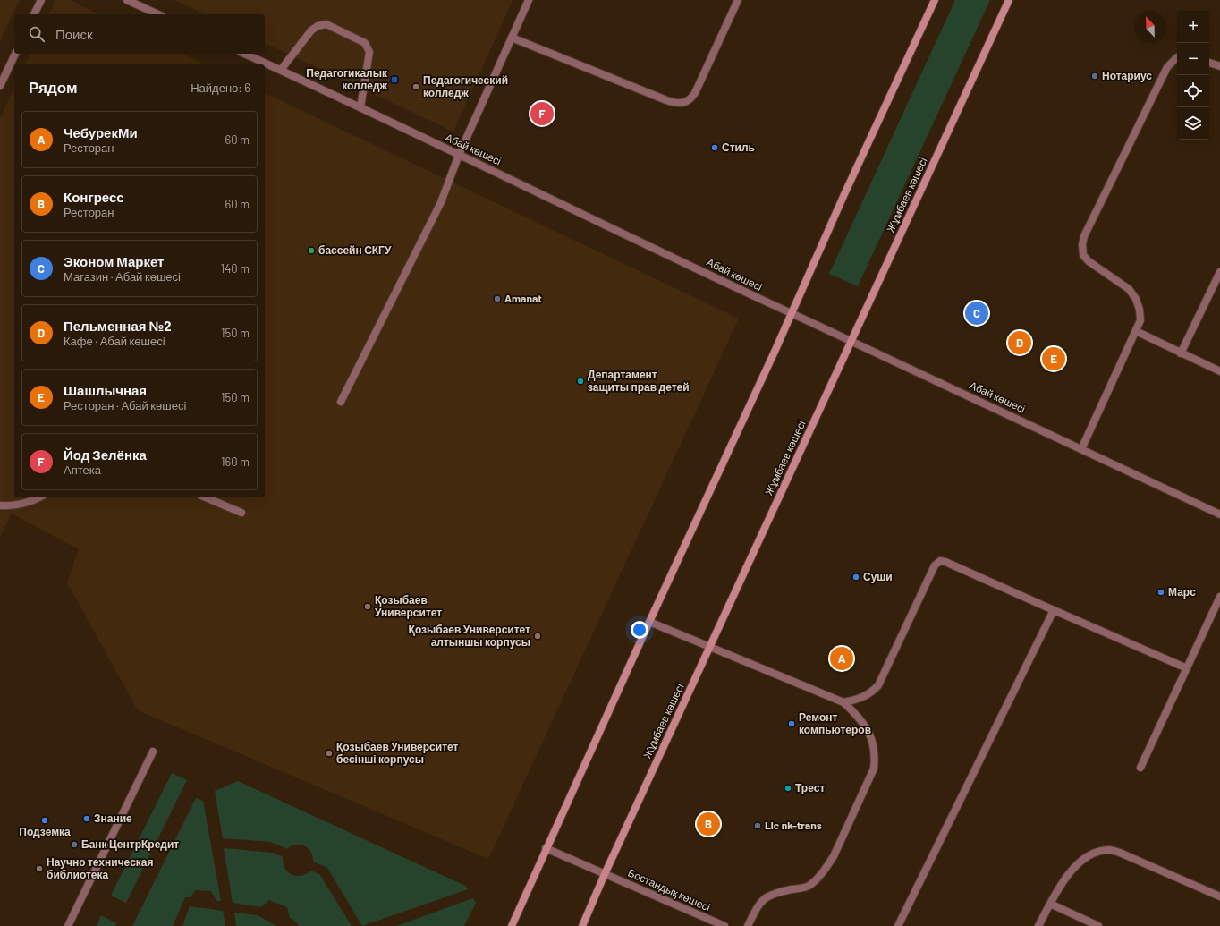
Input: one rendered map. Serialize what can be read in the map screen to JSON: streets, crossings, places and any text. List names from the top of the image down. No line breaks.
{"streets":{"main road":["Жұмбаев көшесі"],"street":["Абай көшесі","Бостандық көшесі"]},"crossings":[["Абай көшесі","Жұмбаев көшесі"],["Жұмбаев көшесі","Бостандық көшесі"]],"places":{"other":["Нотариус","Педагогический колледж","Стиль","бассейн СКГУ","Amanat","Департамент защиты прав детей","Суши","Марс","Қозыбаев Университет","Қозыбаев Университет алтыншы корпусы","Ремонт компьютеров","Қозыбаев Университет бесінші корпусы","Трест","Знание","Подземка","Llc nk-trans","Банк ЦентрКредит","Научно техническая библиотека"],"transit":["Педагогикалык колледж"]},"north":"top","page":{"map_buttons":["+","−"],"search":"Поиск","heading":["Рядом","Найдено: 6"],"pins":["F","C","D","E","A","B"],"list":[{"mark":"A","name":"ЧебурекМи","note":"Ресторан","value":"60 m"},{"mark":"B","name":"Конгресс","note":"Ресторан","value":"60 m"},{"mark":"C","name":"Эконом Маркет","note":"Магазин · Абай көшесі","value":"140 m"},{"mark":"D","name":"Пельменная №2","note":"Кафе · Абай көшесі","value":"150 m"},{"mark":"E","name":"Шашлычная","note":"Ресторан · Абай көшесі","value":"150 m"},{"mark":"F","name":"Йод Зелёнка","note":"Аптека","value":"160 m"}]}}
